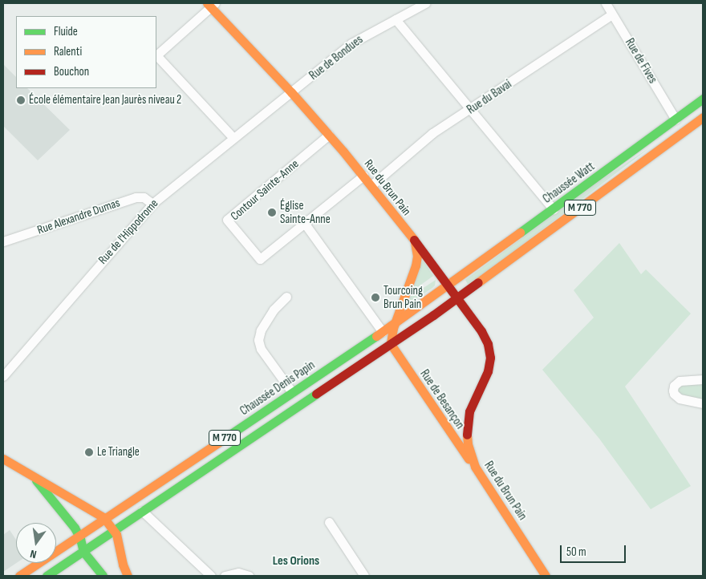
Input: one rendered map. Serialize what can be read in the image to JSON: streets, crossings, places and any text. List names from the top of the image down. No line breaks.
{"streets":{"main road":["Chaussée Watt","Rue du Brun Pain","M 770","Chaussée Denis Papin","Rue de Besançon"],"street":["Rue de Bondues","Rue de Fives","Rue du Bavai","Contour Sainte-Anne","Rue Alexandre Dumas","Rue de l'Hippodrome"]},"crossings":[["Rue de Bondues","Rue du Brun Pain"],["Rue de Bondues","Rue de l'Hippodrome"],["Rue de Fives","Rue du Bavai"],["Rue de Fives","Chaussée Watt"],["Rue du Bavai","Rue du Brun Pain"],["Chaussée Watt","Rue du Brun Pain"],["Chaussée Watt","Chaussée Denis Papin"],["Rue du Brun Pain","Contour Sainte-Anne"],["Rue du Brun Pain","M 770"],["Rue du Brun Pain","Rue de l'Hippodrome"],["Rue du Brun Pain","Chaussée Denis Papin"],["Rue du Brun Pain","Rue de Besançon"],["M 770","Rue de Besançon"],["Rue Alexandre Dumas","Rue de l'Hippodrome"]],"districts":["Les Orions"],"places":["École élémentaire Jean Jaurès niveau 2","Église Sainte-Anne","Tourcoing Brun Pain","Le Triangle"],"legend":["Fluide","Ralenti","Bouchon"],"scale_bar":"50 m","north":"bottom"}
